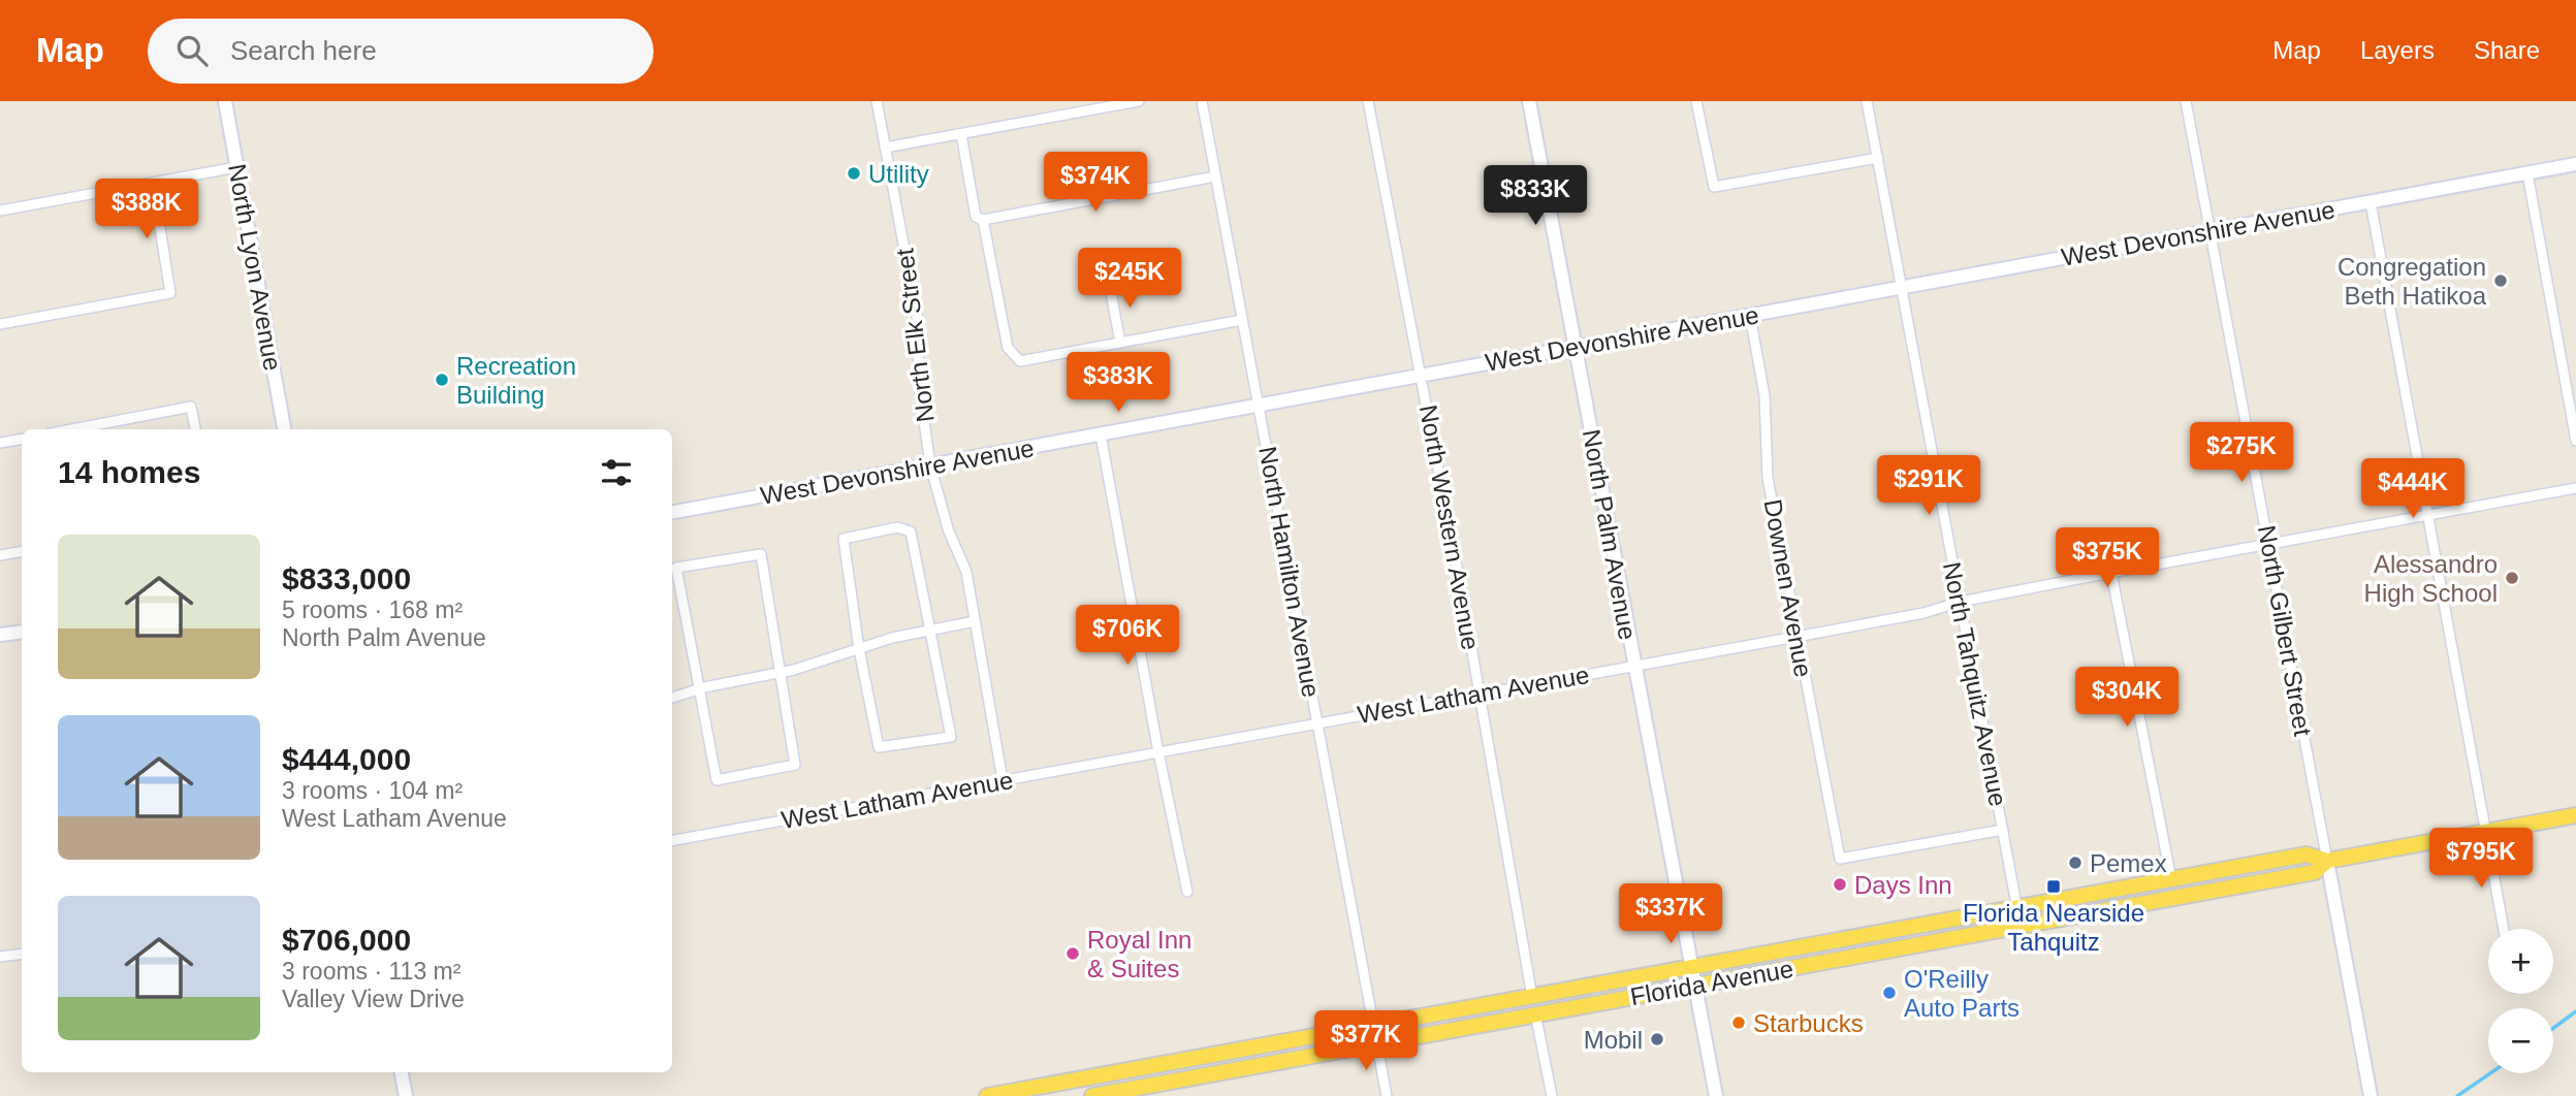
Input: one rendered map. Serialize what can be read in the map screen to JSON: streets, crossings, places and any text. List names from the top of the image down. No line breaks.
{"streets":{"main road":["Florida Avenue"],"street":["West Devonshire Avenue","North Lyon Avenue","North Elk Street","North Western Avenue","North Palm Avenue","North Hamilton Avenue","Downen Avenue","North Gilbert Street","North Tahquitz Avenue","West Latham Avenue"]},"crossings":[["West Devonshire Avenue","North Elk Street"],["West Devonshire Avenue","North Western Avenue"],["West Devonshire Avenue","North Palm Avenue"],["West Devonshire Avenue","North Hamilton Avenue"],["West Devonshire Avenue","Downen Avenue"],["West Devonshire Avenue","North Gilbert Street"],["West Devonshire Avenue","North Tahquitz Avenue"],["North Elk Street","West Latham Avenue"],["North Western Avenue","West Latham Avenue"],["North Western Avenue","Florida Avenue"],["North Palm Avenue","West Latham Avenue"],["North Palm Avenue","Florida Avenue"],["North Hamilton Avenue","West Latham Avenue"],["North Hamilton Avenue","Florida Avenue"],["Downen Avenue","North Tahquitz Avenue"],["Downen Avenue","West Latham Avenue"],["North Gilbert Street","West Latham Avenue"],["North Gilbert Street","Florida Avenue"],["North Tahquitz Avenue","West Latham Avenue"],["North Tahquitz Avenue","Florida Avenue"]],"places":{"other":["Utility","Congregation Beth Hatikoa","Recreation Building","Alessandro High School","Pemex","Days Inn","Royal Inn & Suites","O'Reilly Auto Parts","Starbucks","Mobil"],"transit":["Florida Nearside Tahquitz"]},"page":{"header":"Map","search":"Search here","nav":["Map","Layers","Share"],"price":["$374K","$833K","$388K","$245K","$383K","$275K","$291K","$444K","$375K","$706K","$304K","$795K","$337K","$377K"],"heading":"14 homes","list":[{"name":"$833,000","note":"5 rooms · 168 m² · North Palm Avenue"},{"name":"$444,000","note":"3 rooms · 104 m² · West Latham Avenue"},{"name":"$706,000","note":"3 rooms · 113 m² · Valley View Drive"}],"map_buttons":["+","−"]}}
